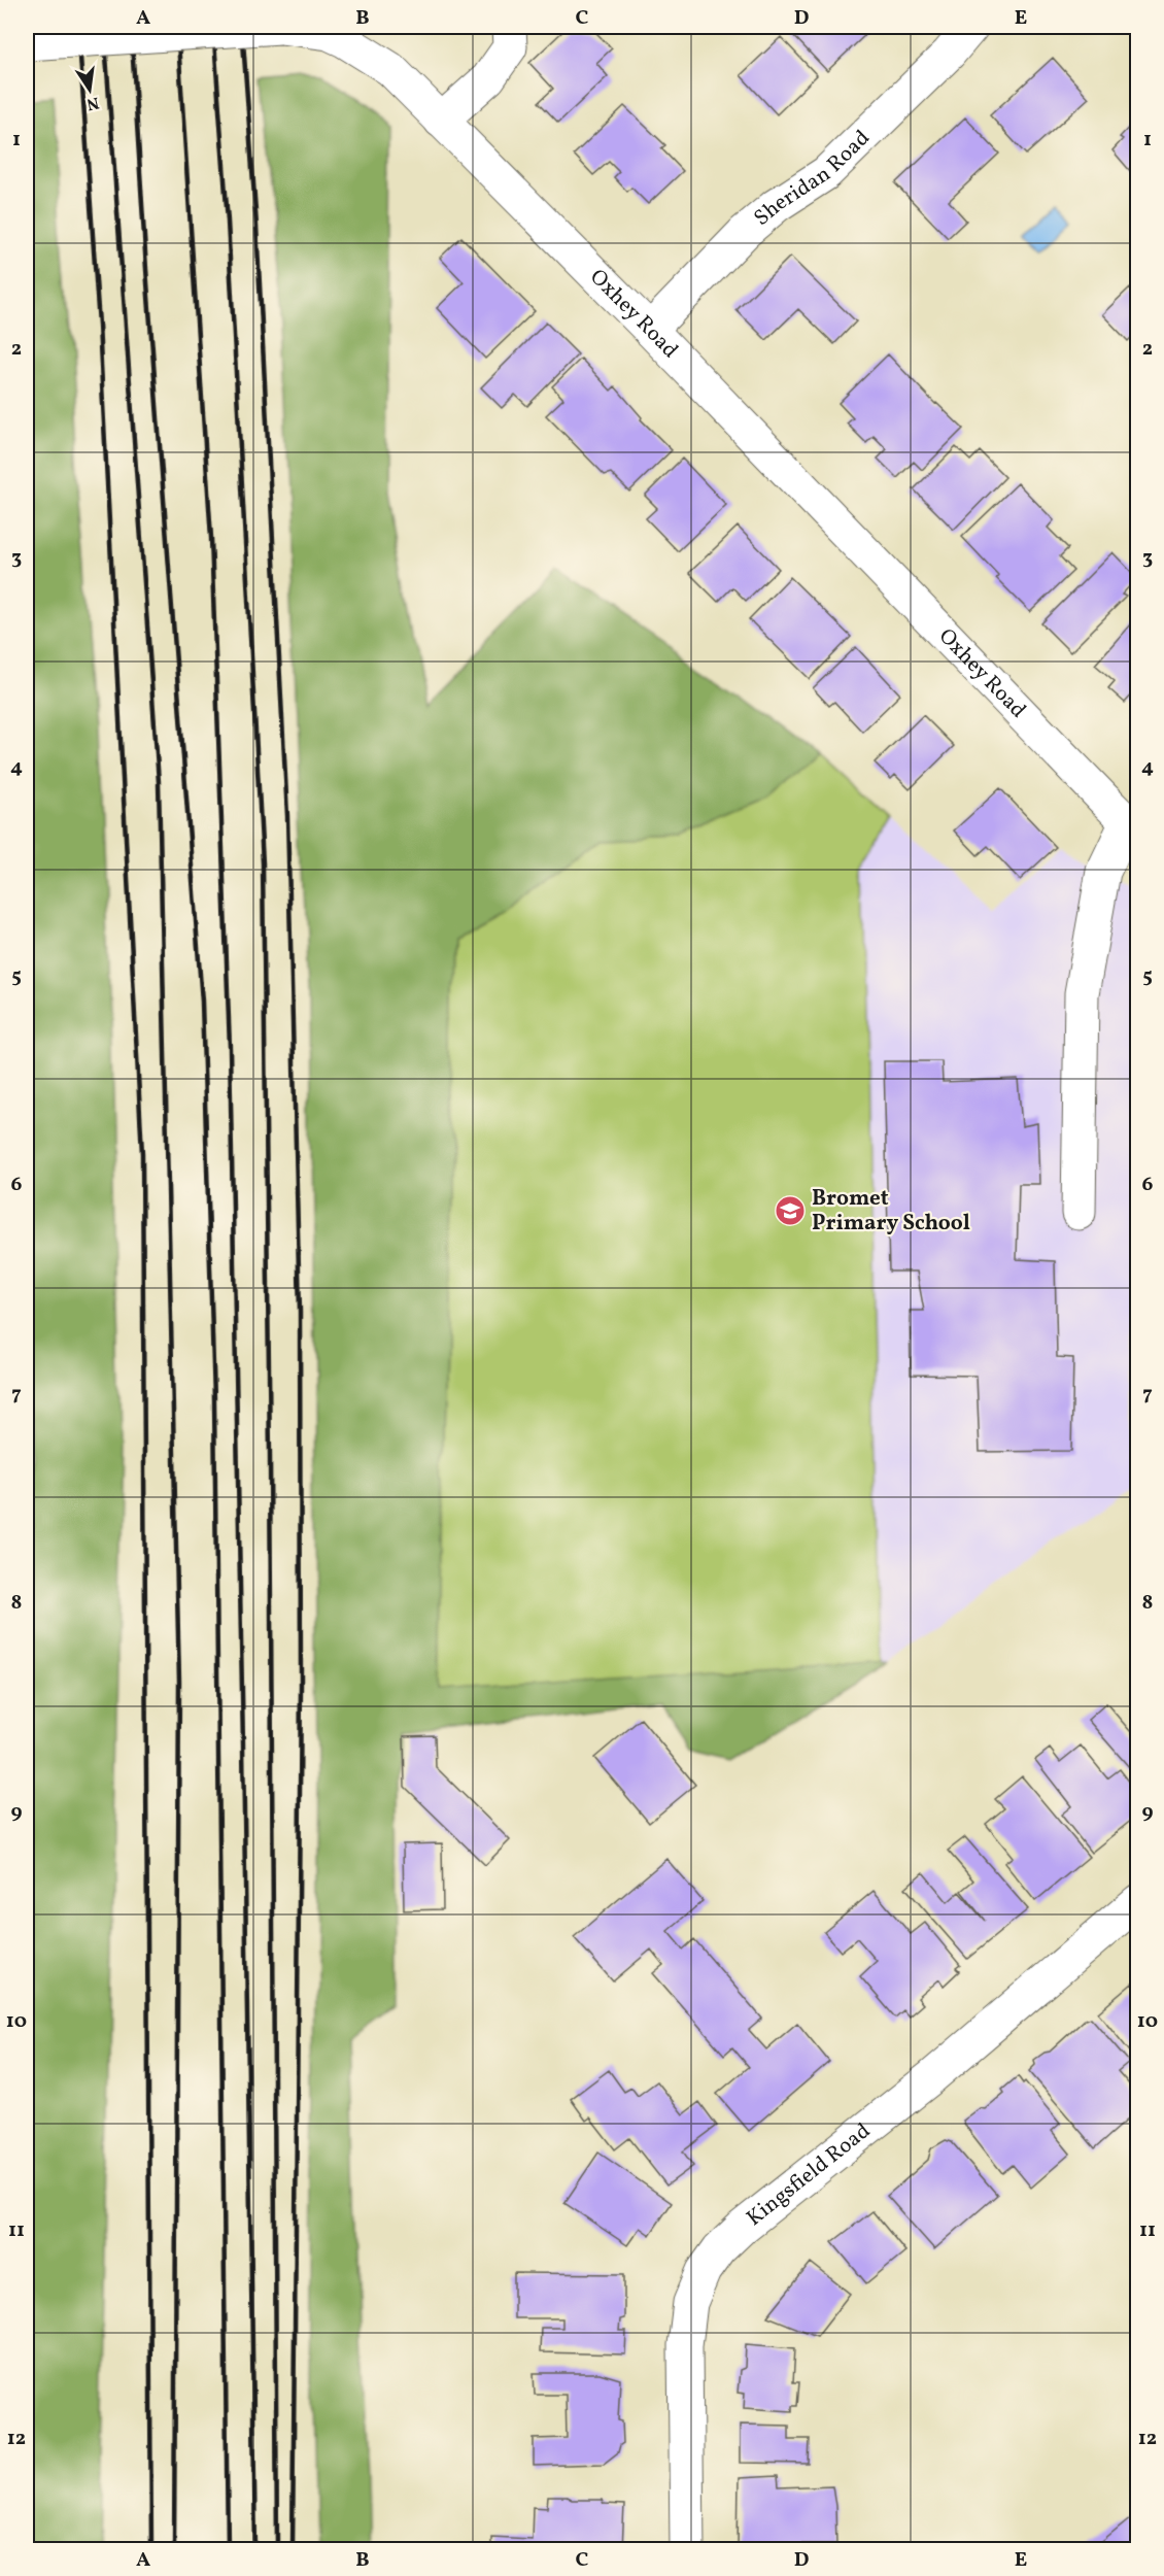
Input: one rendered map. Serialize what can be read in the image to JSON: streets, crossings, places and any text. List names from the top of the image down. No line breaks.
{"streets":{"street":["Sheridan Road","Oxhey Road","Kingsfield Road"]},"crossings":[["Sheridan Road","Oxhey Road"]],"places":{"school or university":["Bromet Primary School"]},"north":"bottom","grid":{"columns":["A","B","C","D","E"],"rows":["1","2","3","4","5","6","7","8","9","10","11","12"]}}
